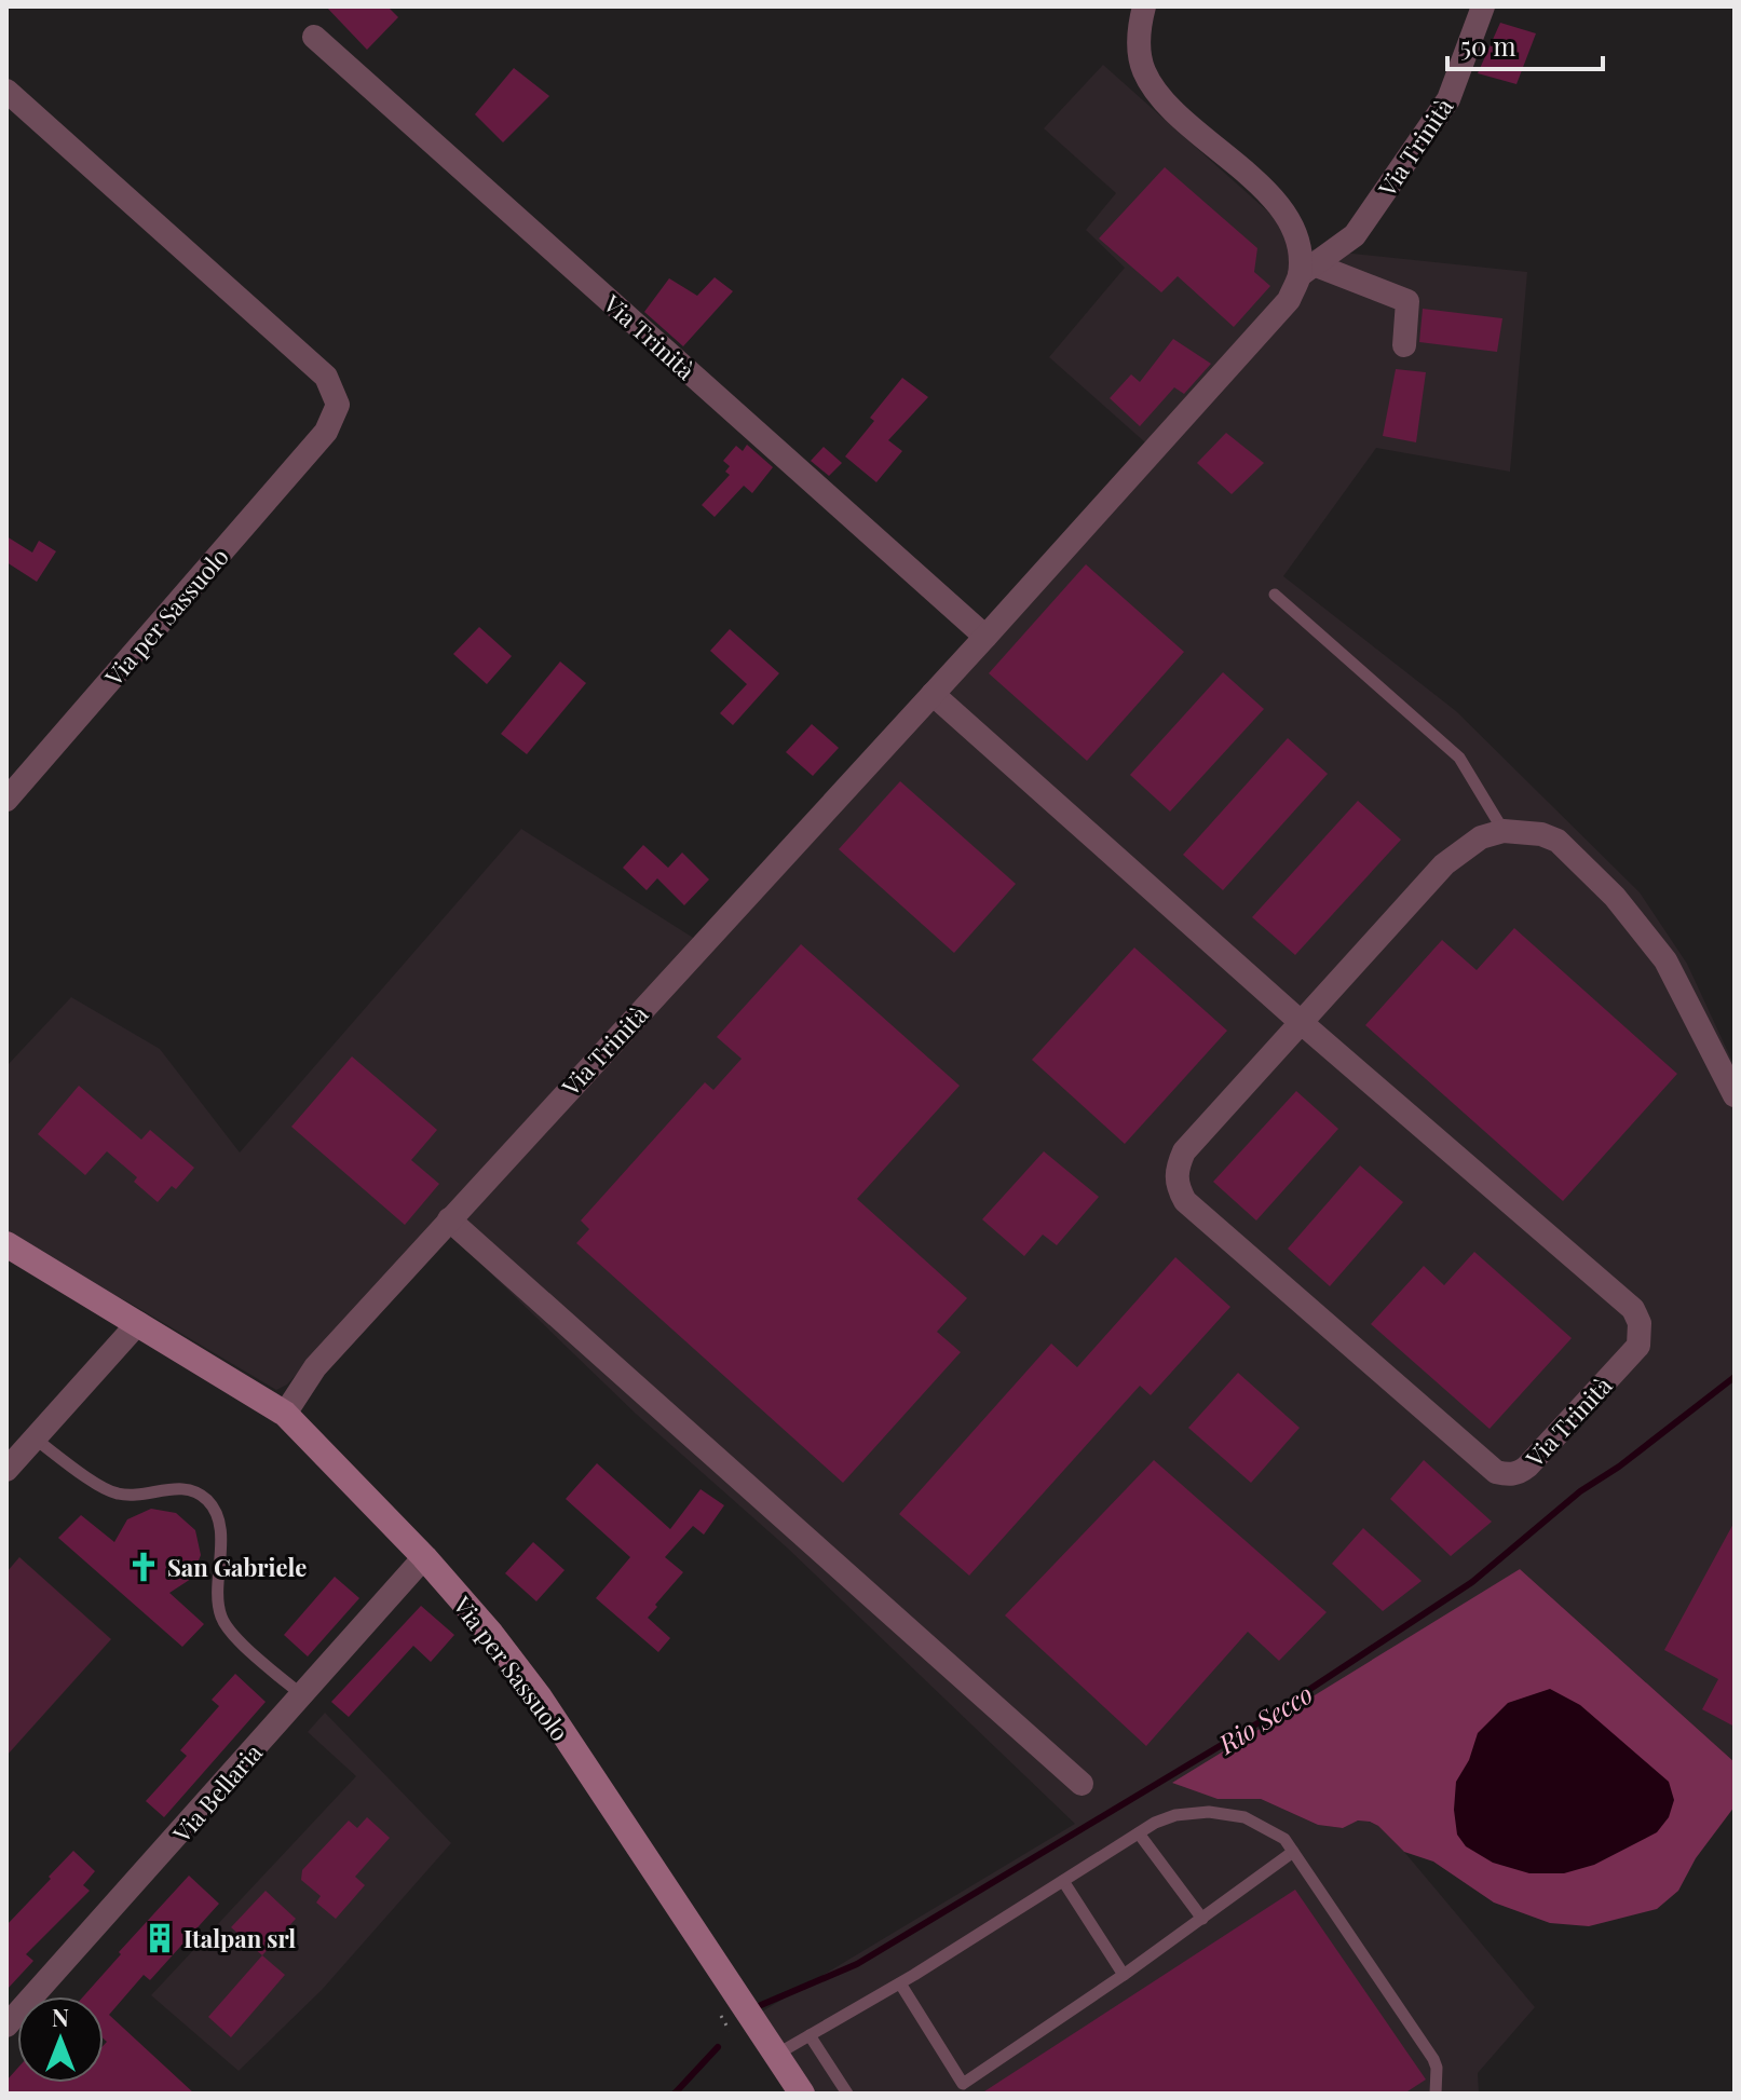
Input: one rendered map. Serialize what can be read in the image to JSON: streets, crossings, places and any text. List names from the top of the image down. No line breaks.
{"streets":{"main road":["Via per Sassuolo"],"street":["Via Trinità","Via Bellaria"]},"crossings":[["Via Trinità","Via per Sassuolo"],["Via per Sassuolo","Via Bellaria"]],"water":["Rio Secco"],"places":{"church":["San Gabriele"],"building":["Italpan srl"]},"scale_bar":"50 m","north":"top"}
